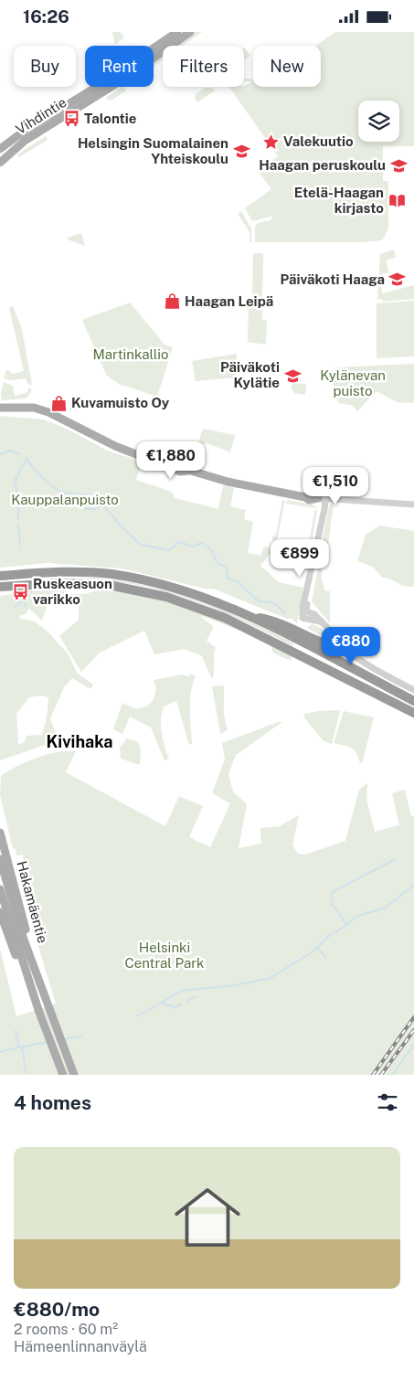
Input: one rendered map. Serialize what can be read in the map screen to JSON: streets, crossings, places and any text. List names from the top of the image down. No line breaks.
{"streets":{"main road":["Vihdintie","Hakamäentie"]},"districts":["Kivihaka"],"parks":["Martinkallio","Kylänevan puisto","Kauppalanpuisto","Helsinki Central Park"],"places":{"bus stop":["Talontie","Ruskeasuon varikko"],"place":["Valekuutio"],"school or university":["Helsingin Suomalainen Yhteiskoulu","Haagan peruskoulu","Päiväkoti Haaga","Päiväkoti Kylätie"],"library":["Etelä-Haagan kirjasto"],"shop":["Haagan Leipä","Kuvamuisto Oy"]},"page":{"status":"16:26","chip":["Buy","Rent","Filters","New"],"price":["€1,880","€1,510","€899","€880"],"heading":"4 homes","list":[{"name":"€880/mo","note":"2 rooms · 60 m² · Hämeenlinnanväylä"}]}}
